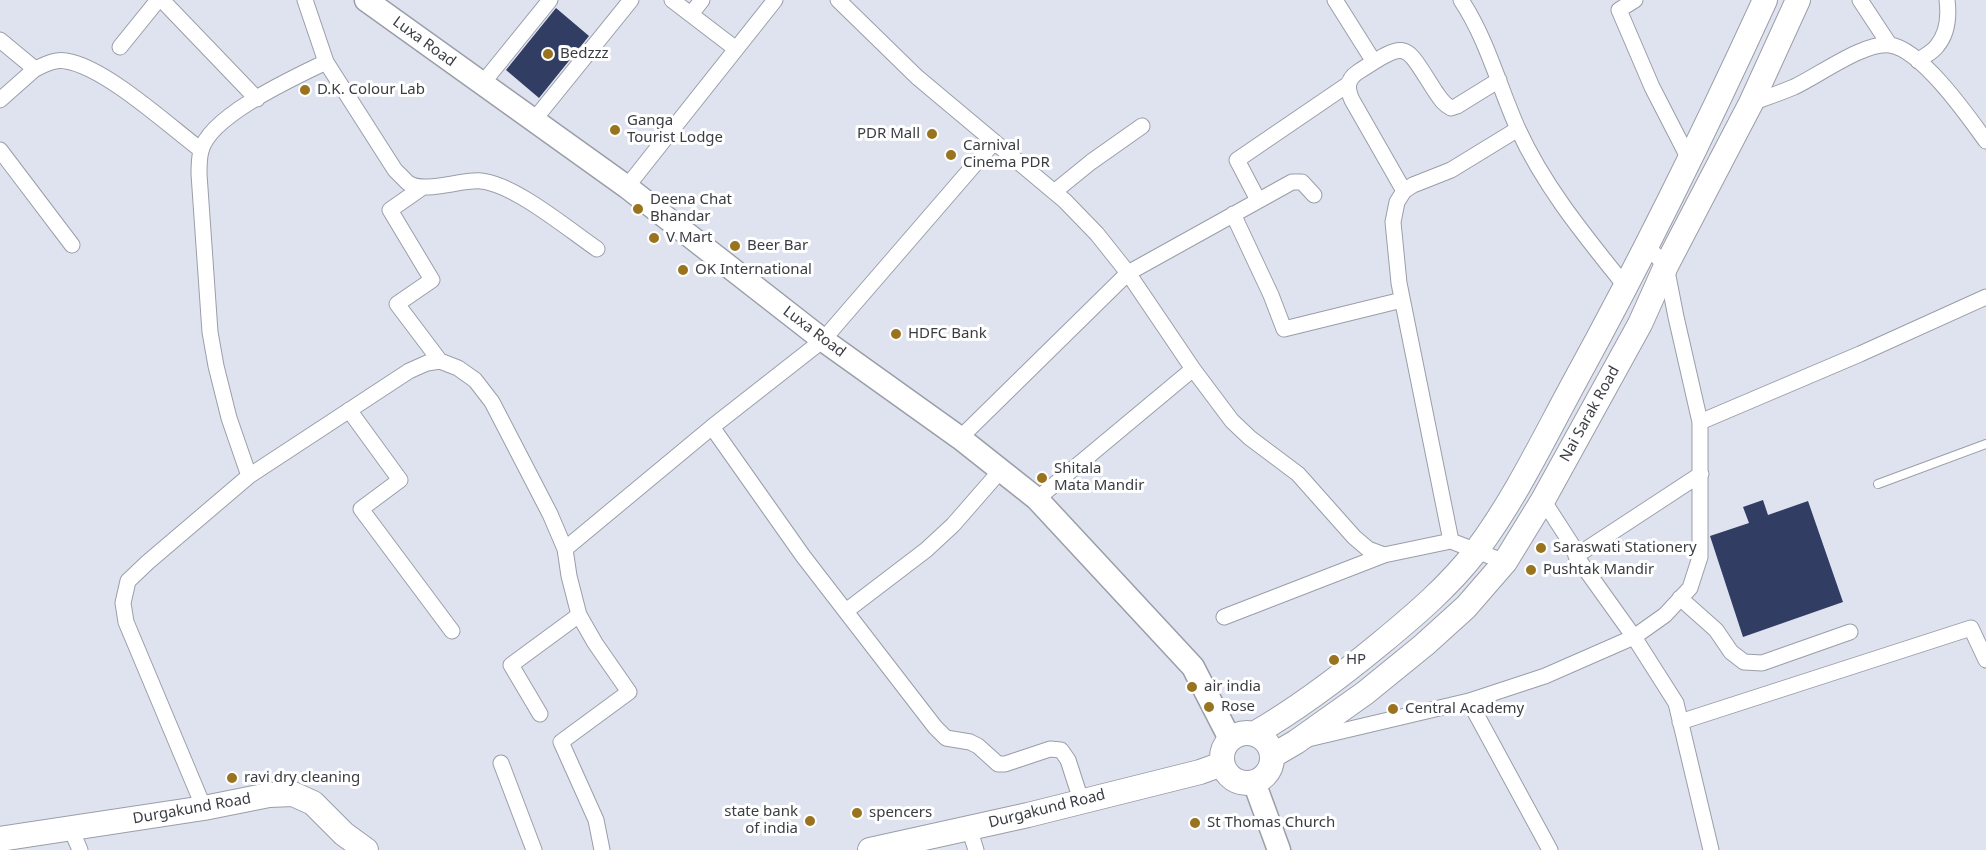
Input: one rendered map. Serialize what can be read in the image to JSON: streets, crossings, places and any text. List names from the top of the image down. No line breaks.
{"streets":{"main road":["Nai Sarak Road","Durgakund Road"],"street":["Luxa Road"]},"crossings":[["Luxa Road","Nai Sarak Road"]],"places":["Bedzzz","D.K. Colour Lab","Ganga Tourist Lodge","PDR Mall","Carnival Cinema PDR","Deena Chat Bhandar","V Mart","Beer Bar","OK International","HDFC Bank","Shitala Mata Mandir","Saraswati Stationery","Pushtak Mandir","HP","air india","Rose","Central Academy","ravi dry cleaning","spencers","state bank of india","St Thomas Church"]}
